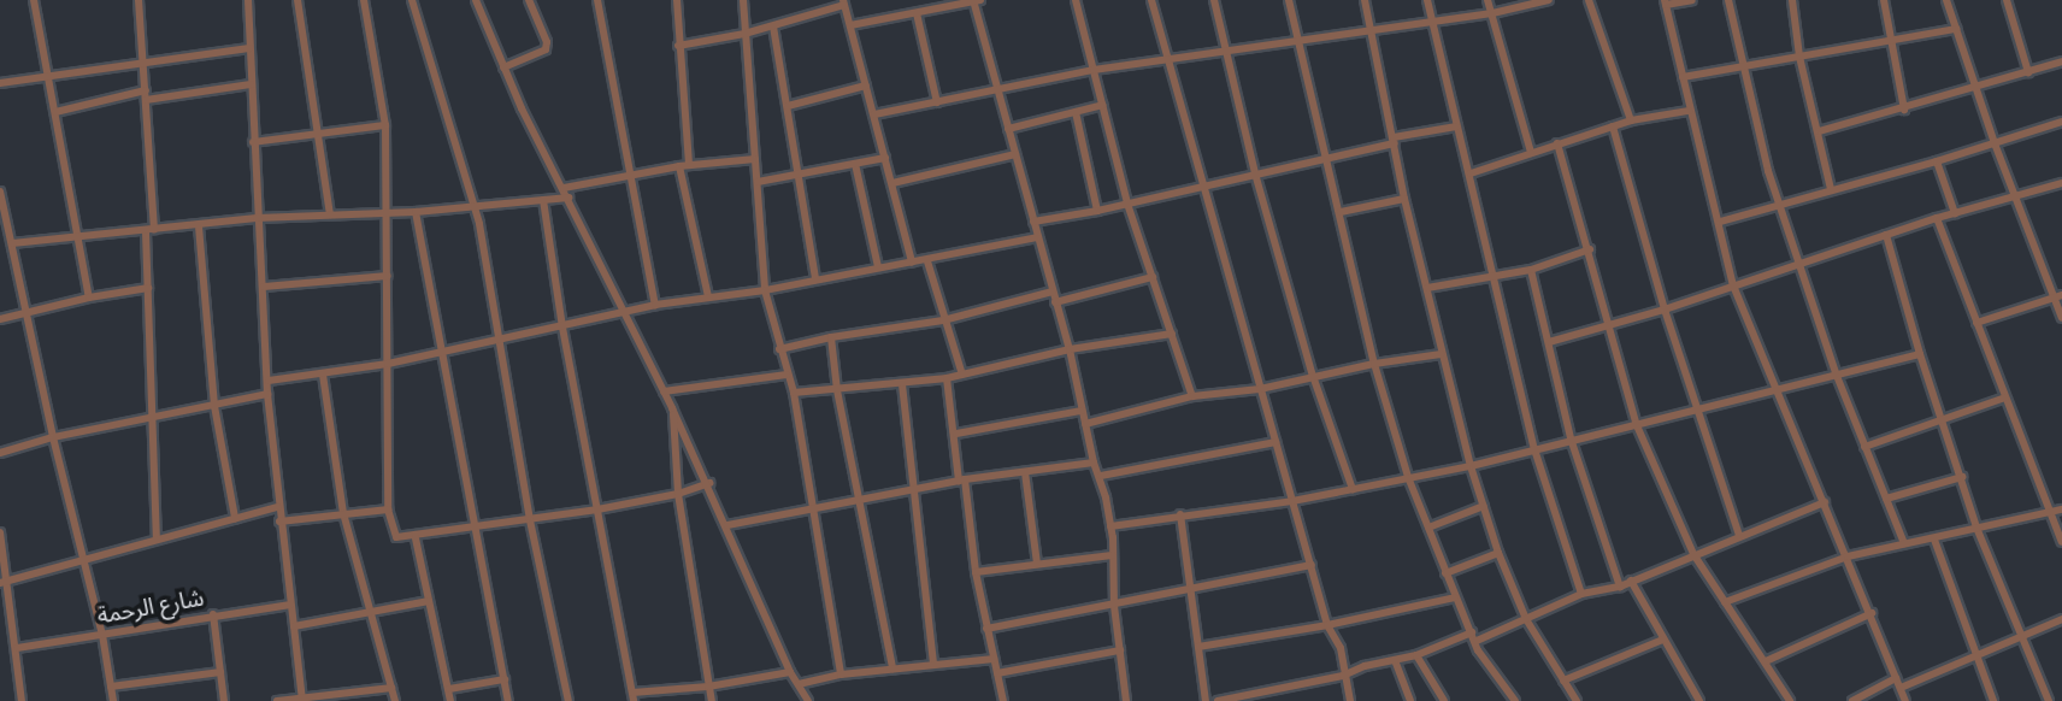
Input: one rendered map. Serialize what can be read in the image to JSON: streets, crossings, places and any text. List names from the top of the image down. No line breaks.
{"streets":{"street":["شارع الرحمة"]}}
